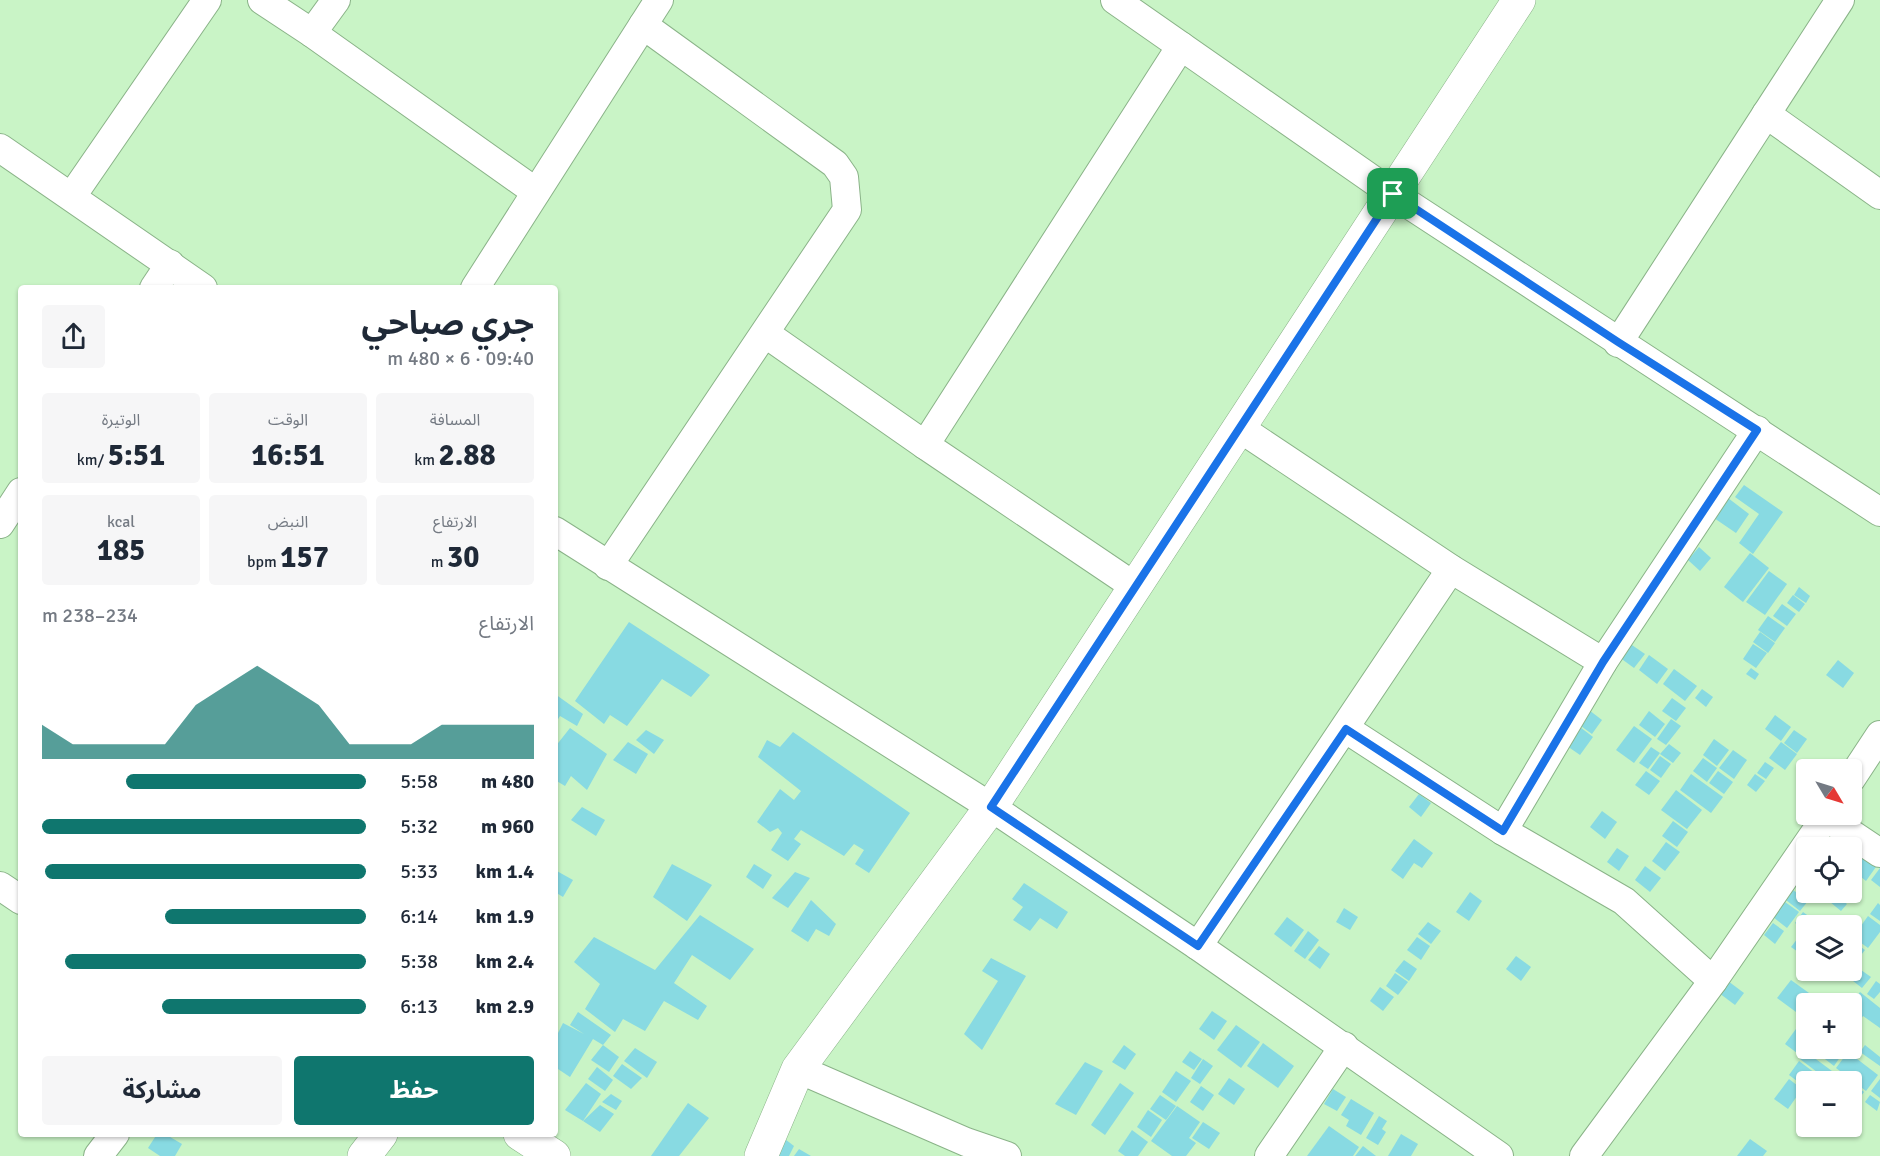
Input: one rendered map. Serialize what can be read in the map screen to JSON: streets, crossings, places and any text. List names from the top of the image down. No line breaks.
{"north":"bottom right","page":{"heading":["جري صباحي","09:40 · 6 × 480 m"],"stats":[["المسافة","2.88 km"],["الوقت","16:51"],["الوتيرة","5:51 /km"],["الارتفاع","30 m"],["النبض","157 bpm"],["kcal","185"]],"chart":["الارتفاع","234–238 m"],"map_buttons":["+","−"],"list":[{"name":"480 m","note":"5:58"},{"name":"960 m","note":"5:32"},{"name":"1.4 km","note":"5:33"},{"name":"1.9 km","note":"6:14"},{"name":"2.4 km","note":"5:38"},{"name":"2.9 km","note":"6:13"}],"buttons":["حفظ","مشاركة"]}}
